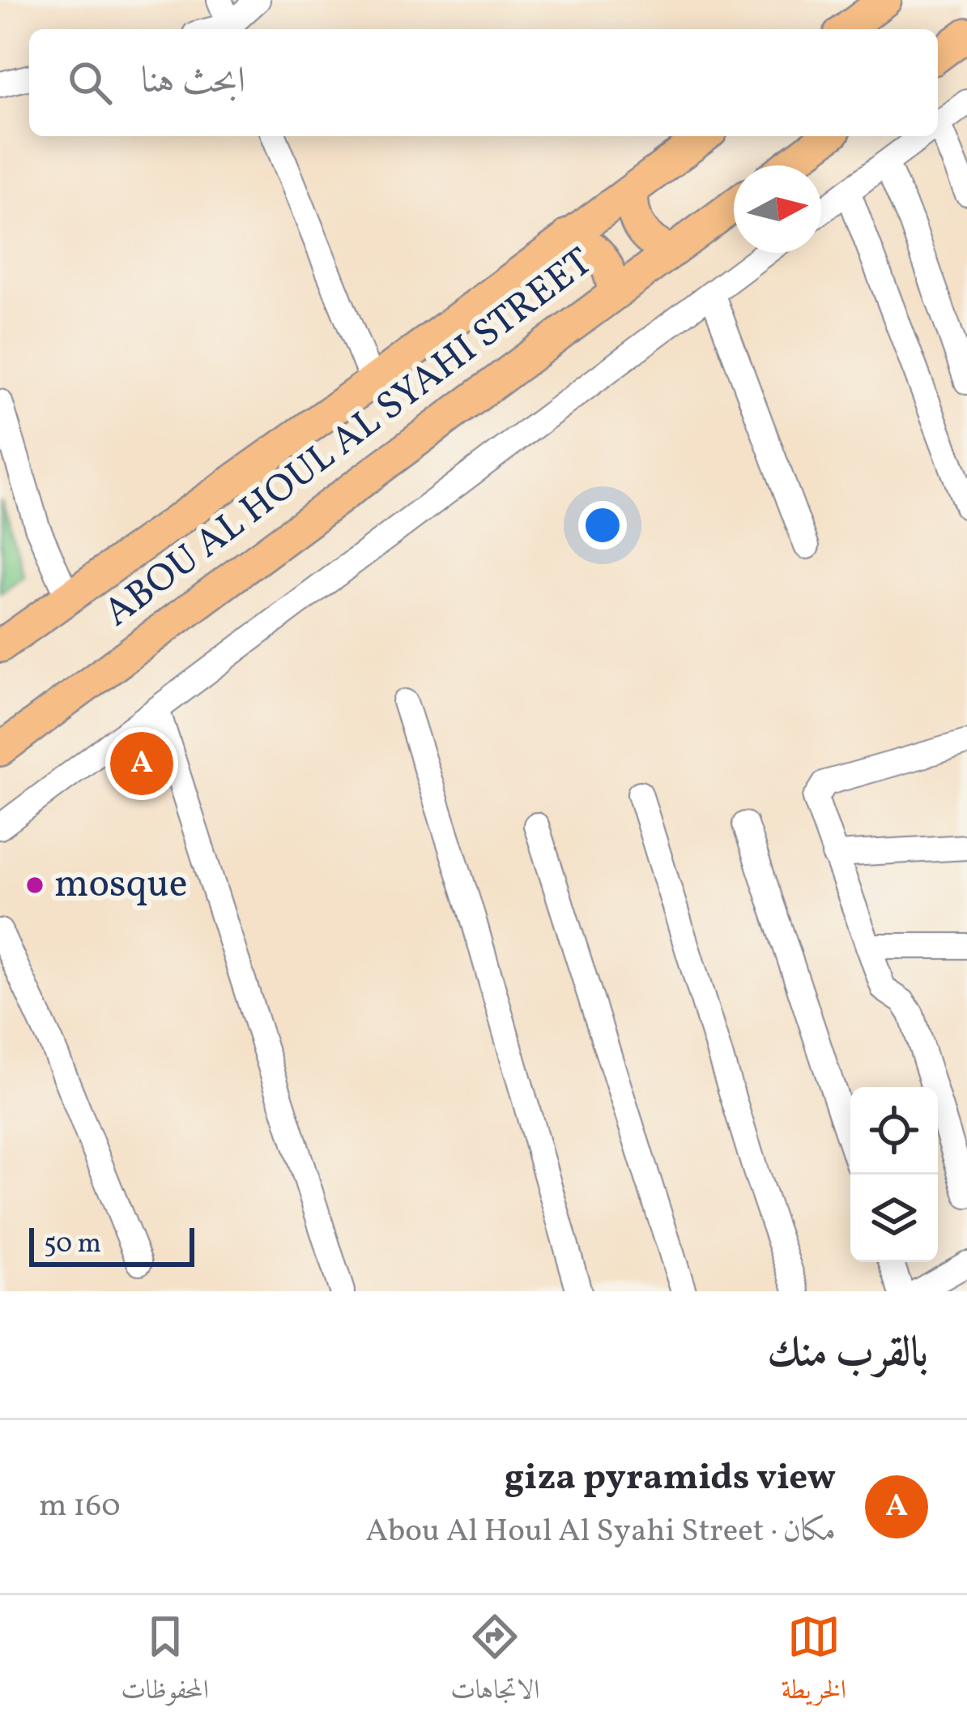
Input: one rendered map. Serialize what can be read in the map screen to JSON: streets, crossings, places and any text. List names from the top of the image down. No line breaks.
{"streets":{"main road":["ABOU AL HOUL AL SYAHI STREET"]},"places":["mosque"],"scale_bar":"50 m","north":"right","page":{"search":"ابحث هنا","pins":"A","scale":"50 m","heading":"بالقرب منك","list":[{"mark":"A","name":"giza pyramids view","note":"مكان · Abou Al Houl Al Syahi Street","value":"160 m"}],"nav":["الخريطة","الاتجاهات","المحفوظات"]}}
